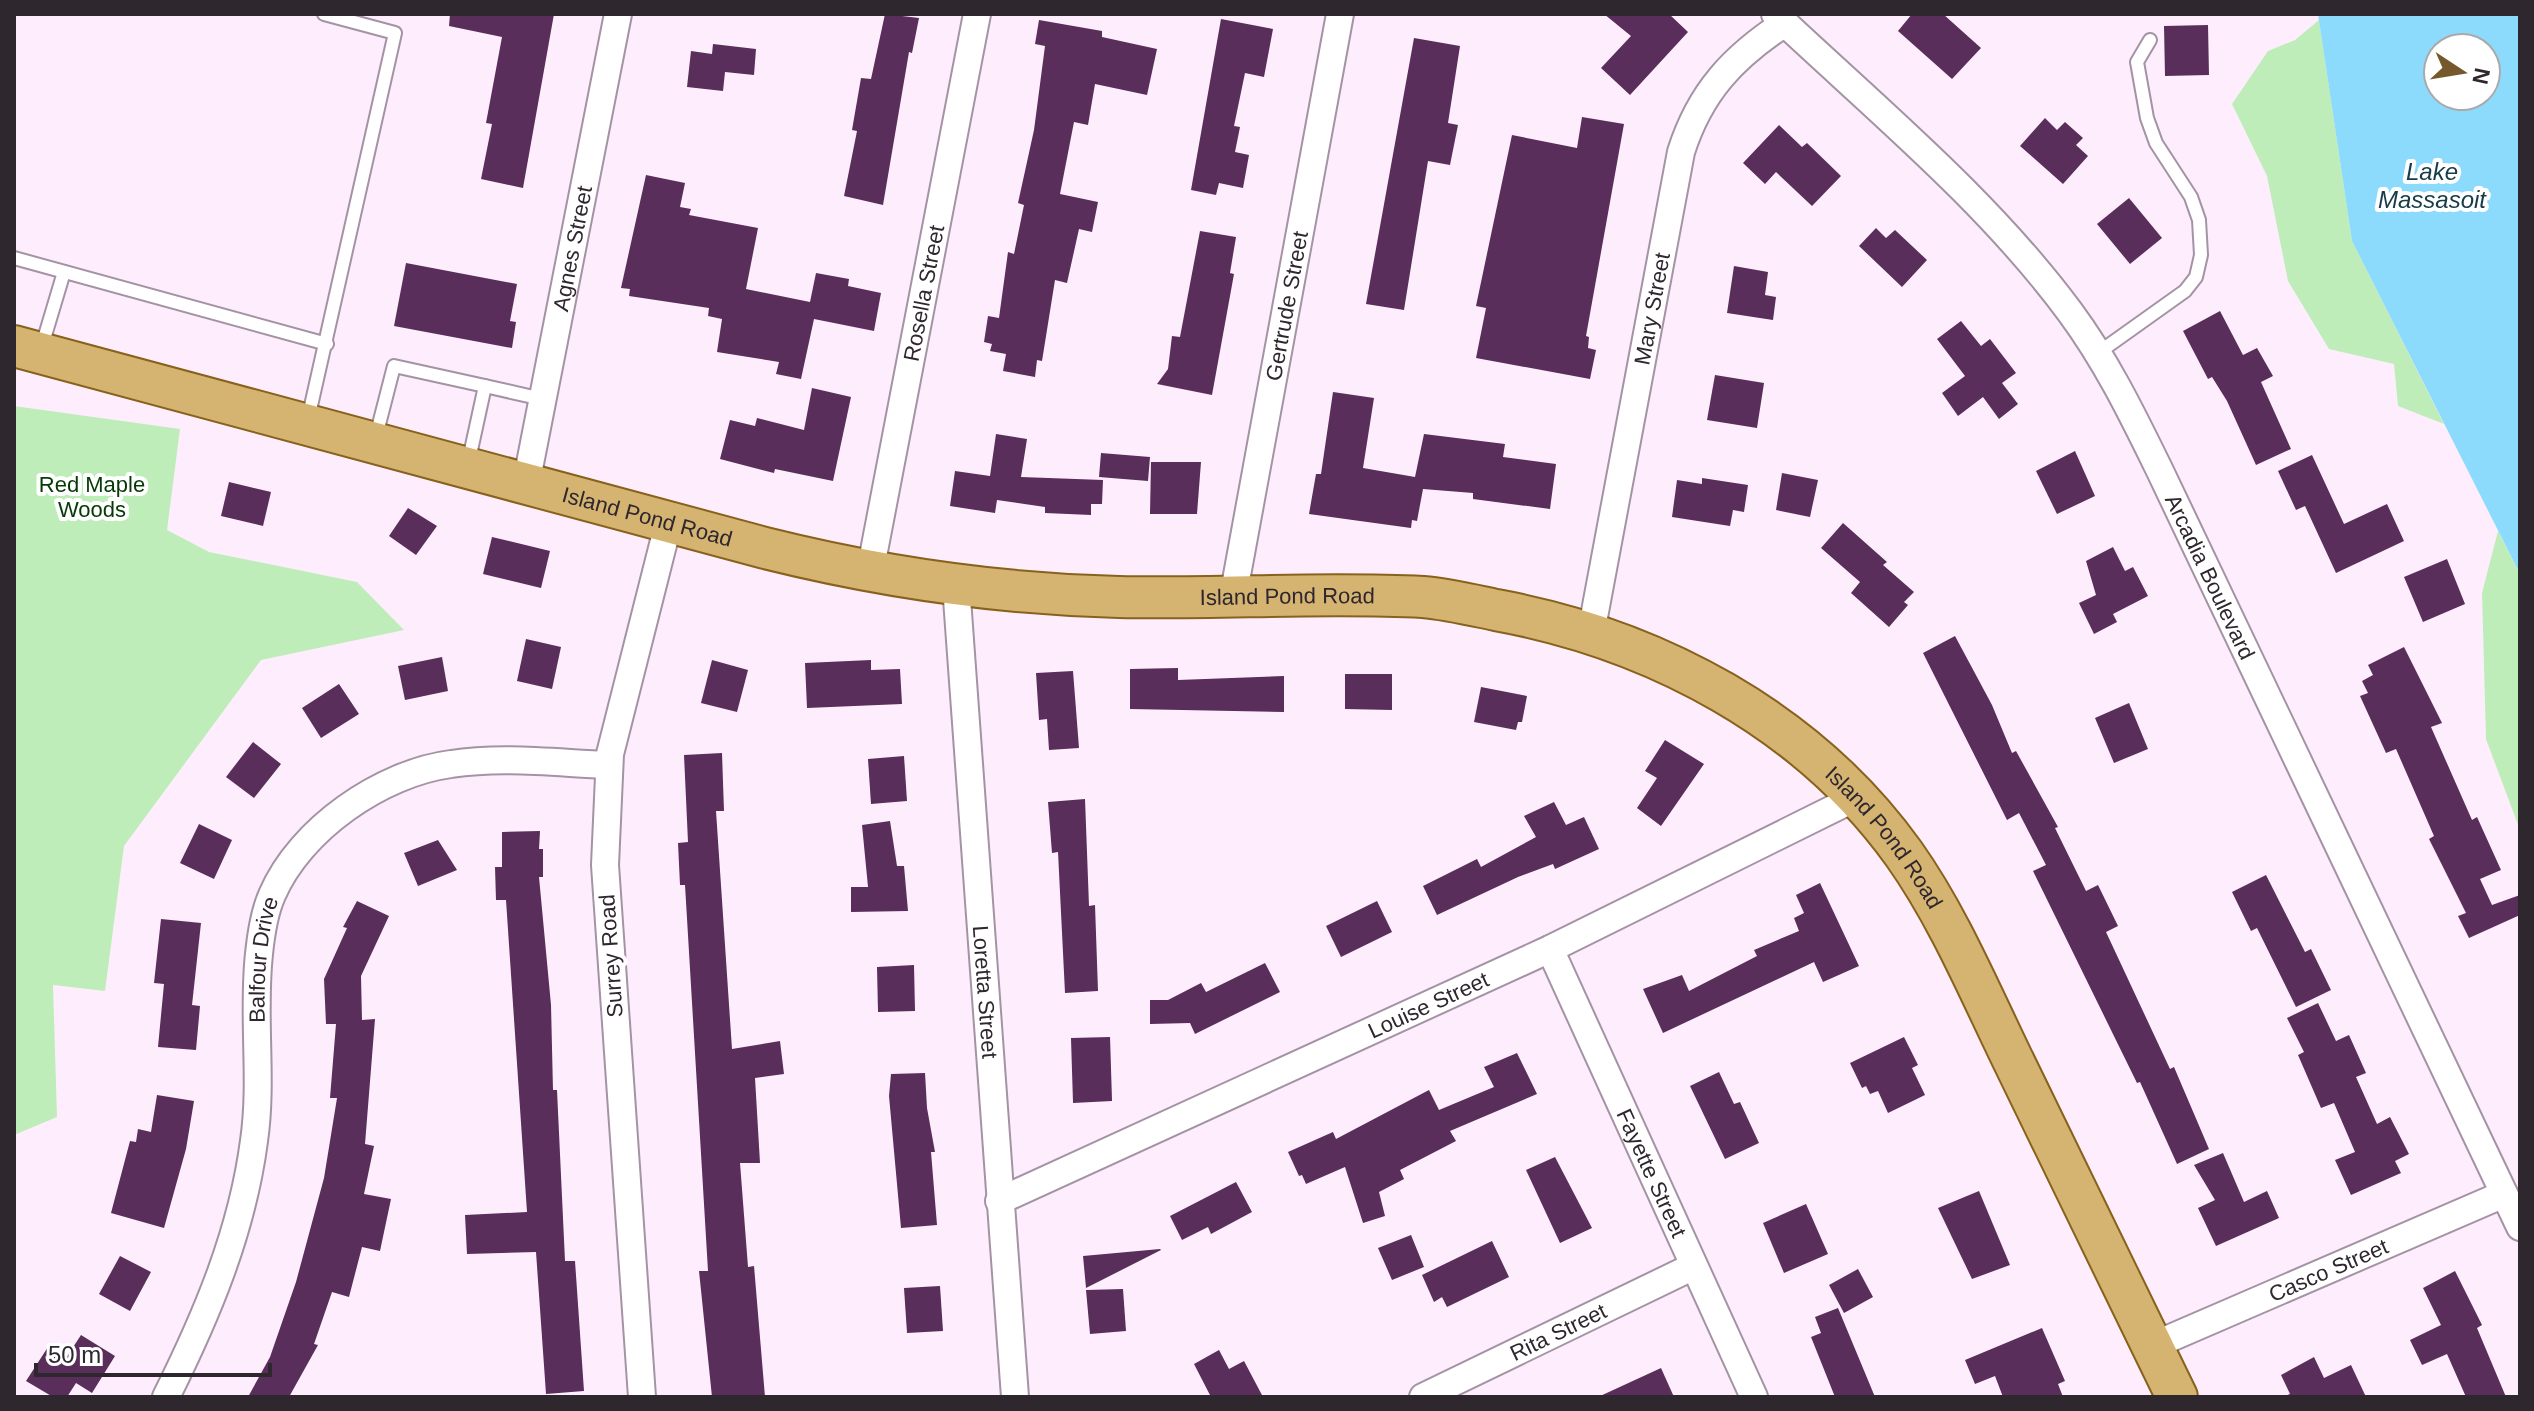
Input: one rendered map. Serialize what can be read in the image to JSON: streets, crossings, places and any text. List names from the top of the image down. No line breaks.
{"streets":{"main road":["Island Pond Road"],"street":["Agnes Street","Rosella Street","Gertrude Street","Mary Street","Arcadia Boulevard","Surrey Road","Balfour Drive","Loretta Street","Louise Street","Fayette Street","Casco Street","Rita Street"]},"crossings":[["Agnes Street","Island Pond Road"],["Rosella Street","Island Pond Road"],["Gertrude Street","Island Pond Road"],["Mary Street","Island Pond Road"],["Mary Street","Arcadia Boulevard"],["Island Pond Road","Surrey Road"],["Island Pond Road","Loretta Street"],["Island Pond Road","Louise Street"],["Island Pond Road","Casco Street"],["Arcadia Boulevard","Casco Street"],["Surrey Road","Balfour Drive"],["Loretta Street","Louise Street"],["Louise Street","Fayette Street"],["Fayette Street","Rita Street"]],"water":["Lake Massasoit"],"parks":["Red Maple Woods"],"scale_bar":"50 m","north":"right"}
